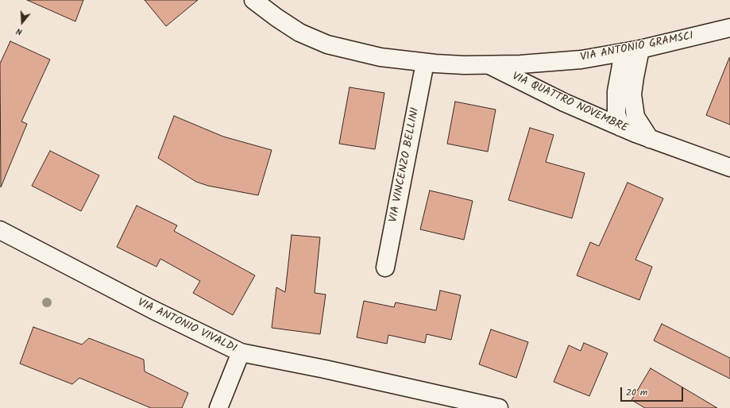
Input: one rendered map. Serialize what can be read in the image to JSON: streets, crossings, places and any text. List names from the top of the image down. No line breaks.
{"streets":{"street":["VIA ANTONIO GRAMSCI","VIA QUATTRO NOVEMBRE","VIA VINCENZO BELLINI","VIA ANTONIO VIVALDI"]},"crossings":[["VIA ANTONIO GRAMSCI","VIA QUATTRO NOVEMBRE"],["VIA ANTONIO GRAMSCI","VIA VINCENZO BELLINI"]],"scale_bar":"20 m","north":"bottom"}
